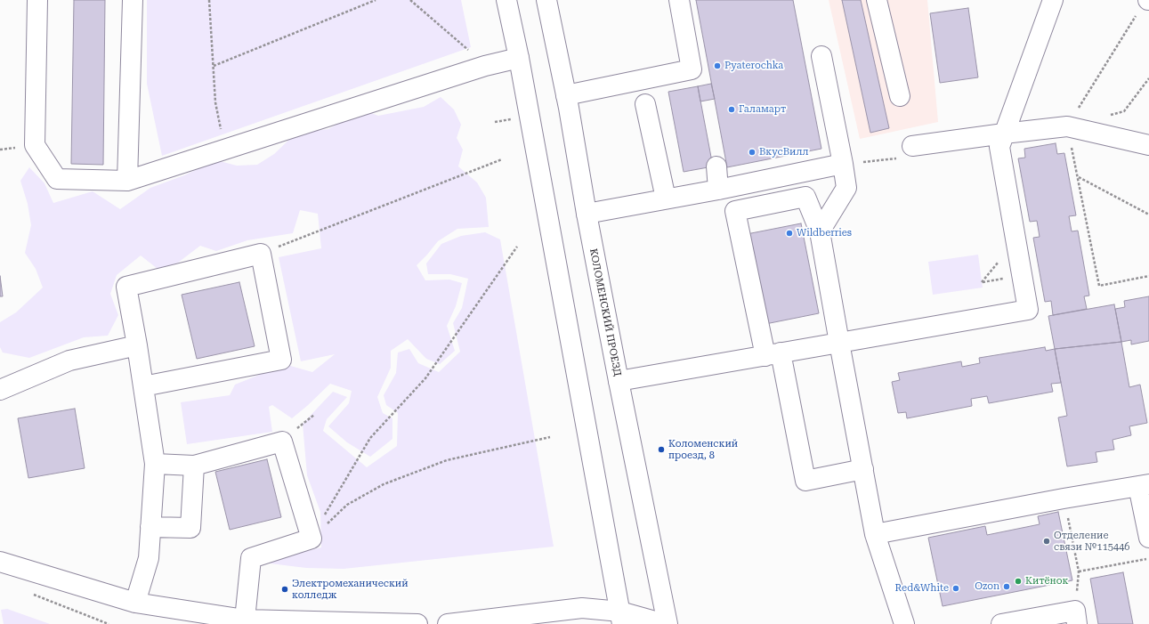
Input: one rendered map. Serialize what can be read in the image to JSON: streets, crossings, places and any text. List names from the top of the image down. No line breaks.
{"streets":{"main road":["КОЛОМЕНСКИЙ ПРОЕЗД"]},"places":["Pyaterochka","Галамарт","ВкусВилл","Wildberries","Коломенский проезд, 8","Отделение связи №115446","Китёнок","Ozon","Red&White","Электромеханический колледж"]}
